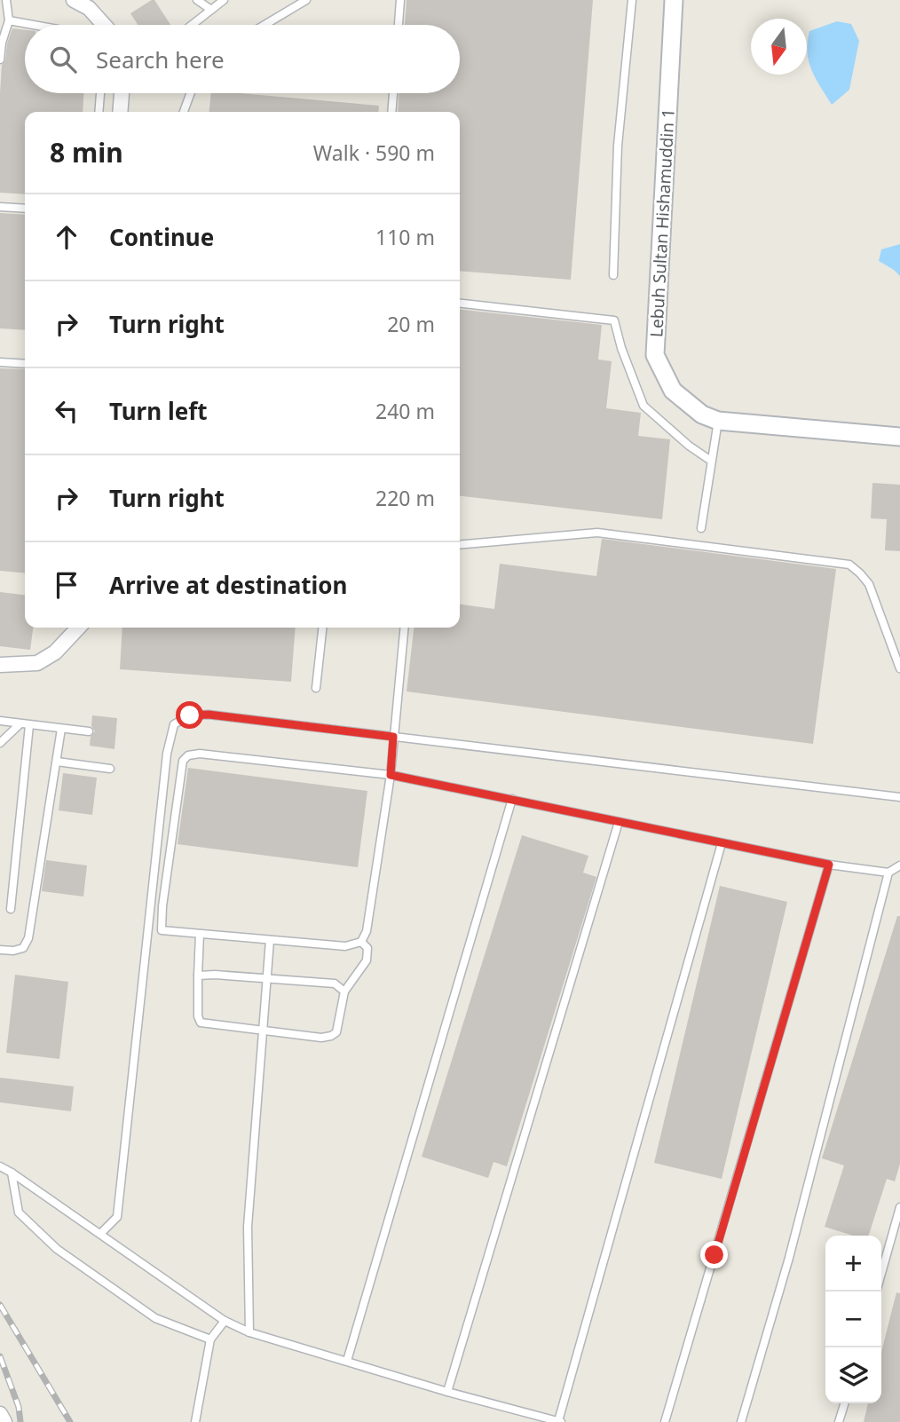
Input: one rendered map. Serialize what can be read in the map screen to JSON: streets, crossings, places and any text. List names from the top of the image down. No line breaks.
{"streets":{"street":["Lebuh Sultan Hishamuddin 1"]},"north":"bottom","page":{"search":"Search here","heading":["8 min","Walk · 590 m"],"list":[["Continue","110 m"],["Turn right","20 m"],["Turn left","240 m"],["Turn right","220 m"],"Arrive at destination"],"map_buttons":["+","−"]}}
